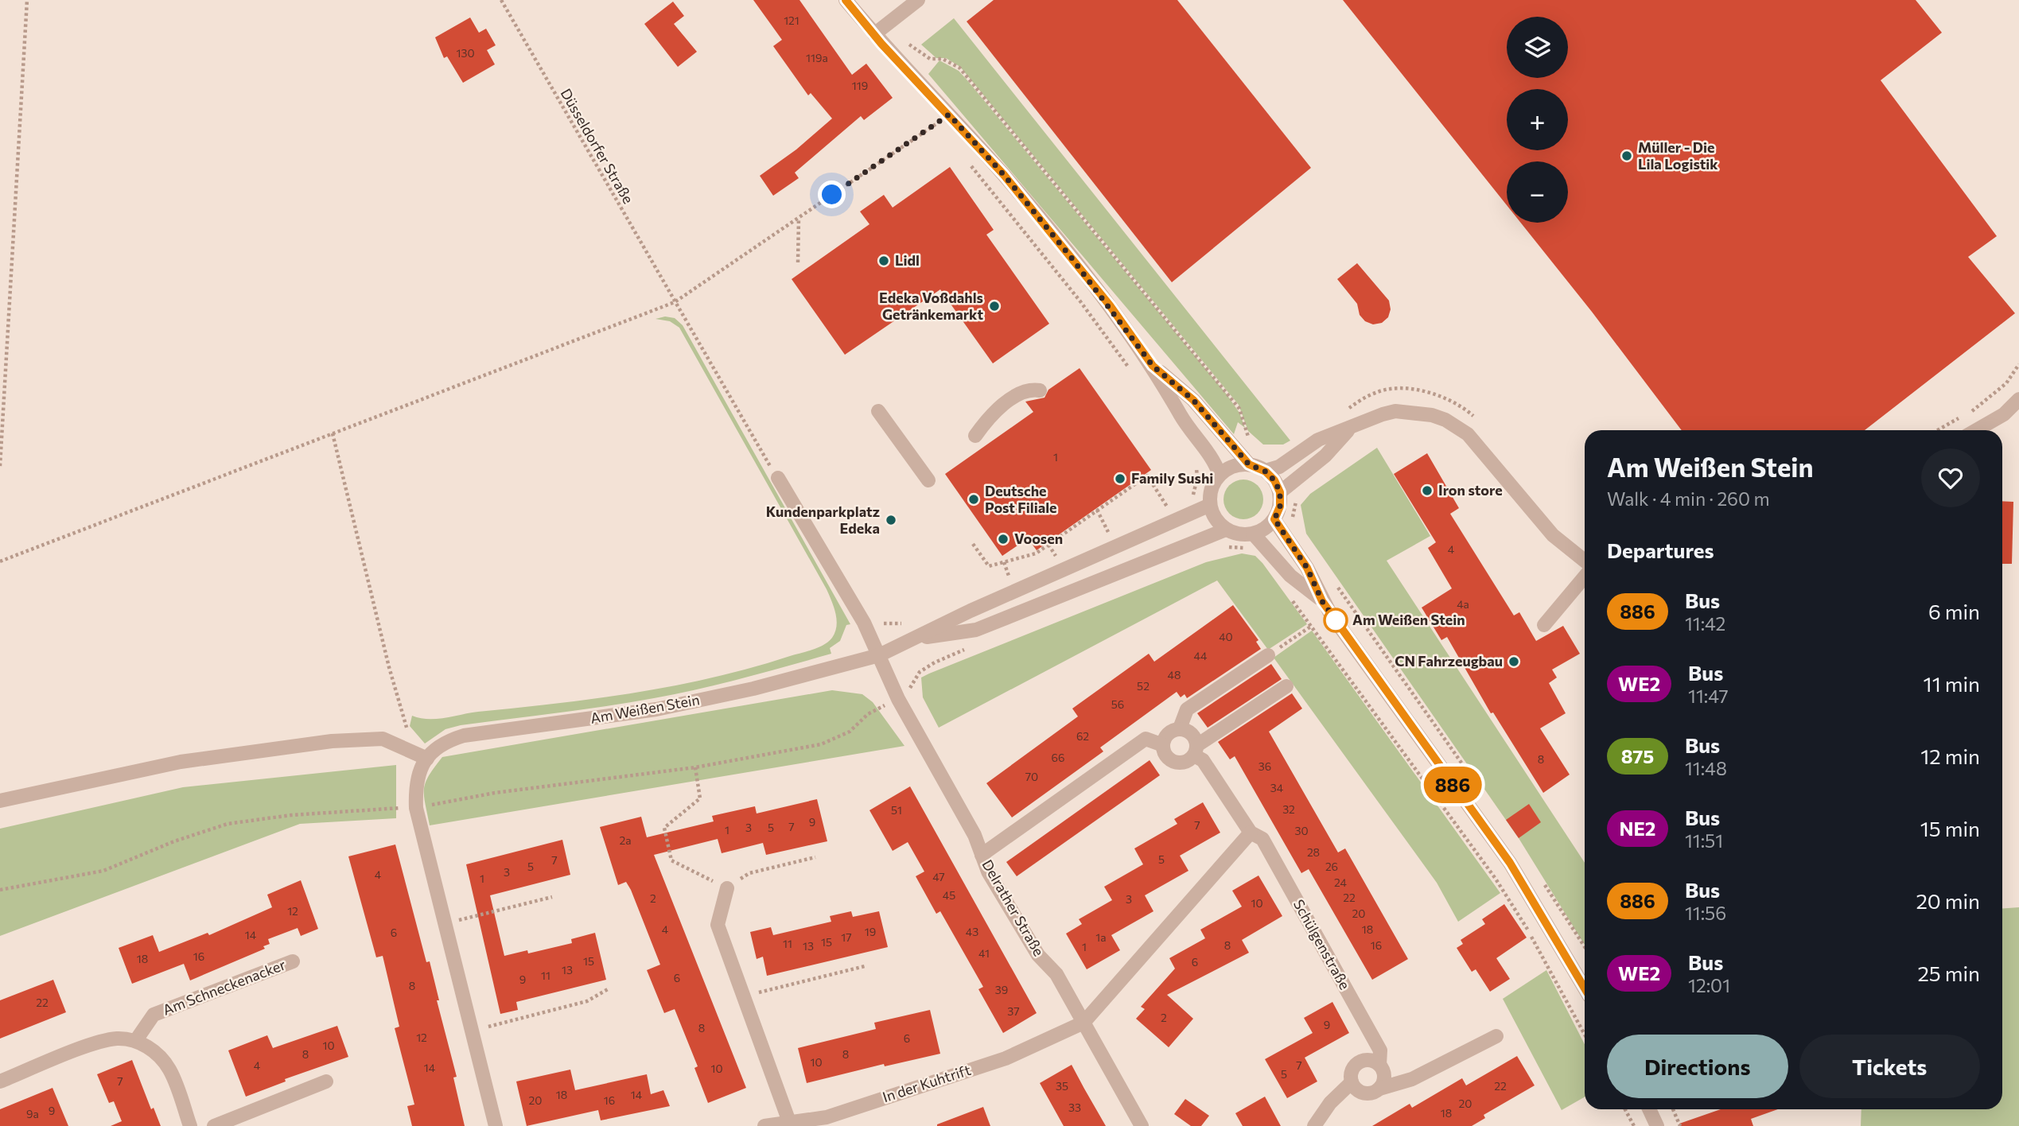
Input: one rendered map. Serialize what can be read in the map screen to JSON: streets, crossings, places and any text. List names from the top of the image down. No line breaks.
{"streets":{"street":["Am Weißen Stein","Delrather Straße","Schülgenstraße","Am Schneckenacker","In der Kuhtrift"],"path":["Düsseldorfer Straße"]},"crossings":[["Düsseldorfer Straße","Delrather Straße"],["Am Weißen Stein","Delrather Straße"],["Delrather Straße","In der Kuhtrift"]],"places":["Müller - Die Lila Logistik","Lidl","Edeka Voßdahls Getränkemarkt","Family Sushi","Iron store","Deutsche Post Filiale","Kundenparkplatz Edeka","Voosen","Am Weißen Stein","CN Fahrzeugbau"],"lines":["bus line 886"],"house_numbers":["121","130","119a","119","1","4","4a","40","44","48","52","56","62","66","8","36","70","34","32","51","9","7","7","3","5","1","30","2a","28","5","7","5","26","3","4","47","1","24","45","22","2","3","10","12","20","4","18","19","43","6","14","17","1a","15","11","8","16","13","1","41","16","18","15","6","13","11","6","9","8","39","22","37","2","9","8","12","6","10","8","8","10","4","7","14","10","5","7","35","22","18","14","20","16","20","33","9","18","9a"],"page":{"on_map":"886","map_buttons":["+","−"],"heading":[["Am Weißen Stein","Walk · 4 min · 260 m"],"Departures"],"list":[{"mark":"886","name":"Bus","note":"11:42","value":"6 min"},{"mark":"WE2","name":"Bus","note":"11:47","value":"11 min"},{"mark":"875","name":"Bus","note":"11:48","value":"12 min"},{"mark":"NE2","name":"Bus","note":"11:51","value":"15 min"},{"mark":"886","name":"Bus","note":"11:56","value":"20 min"},{"mark":"WE2","name":"Bus","note":"12:01","value":"25 min"}],"buttons":["Directions","Tickets"]}}
